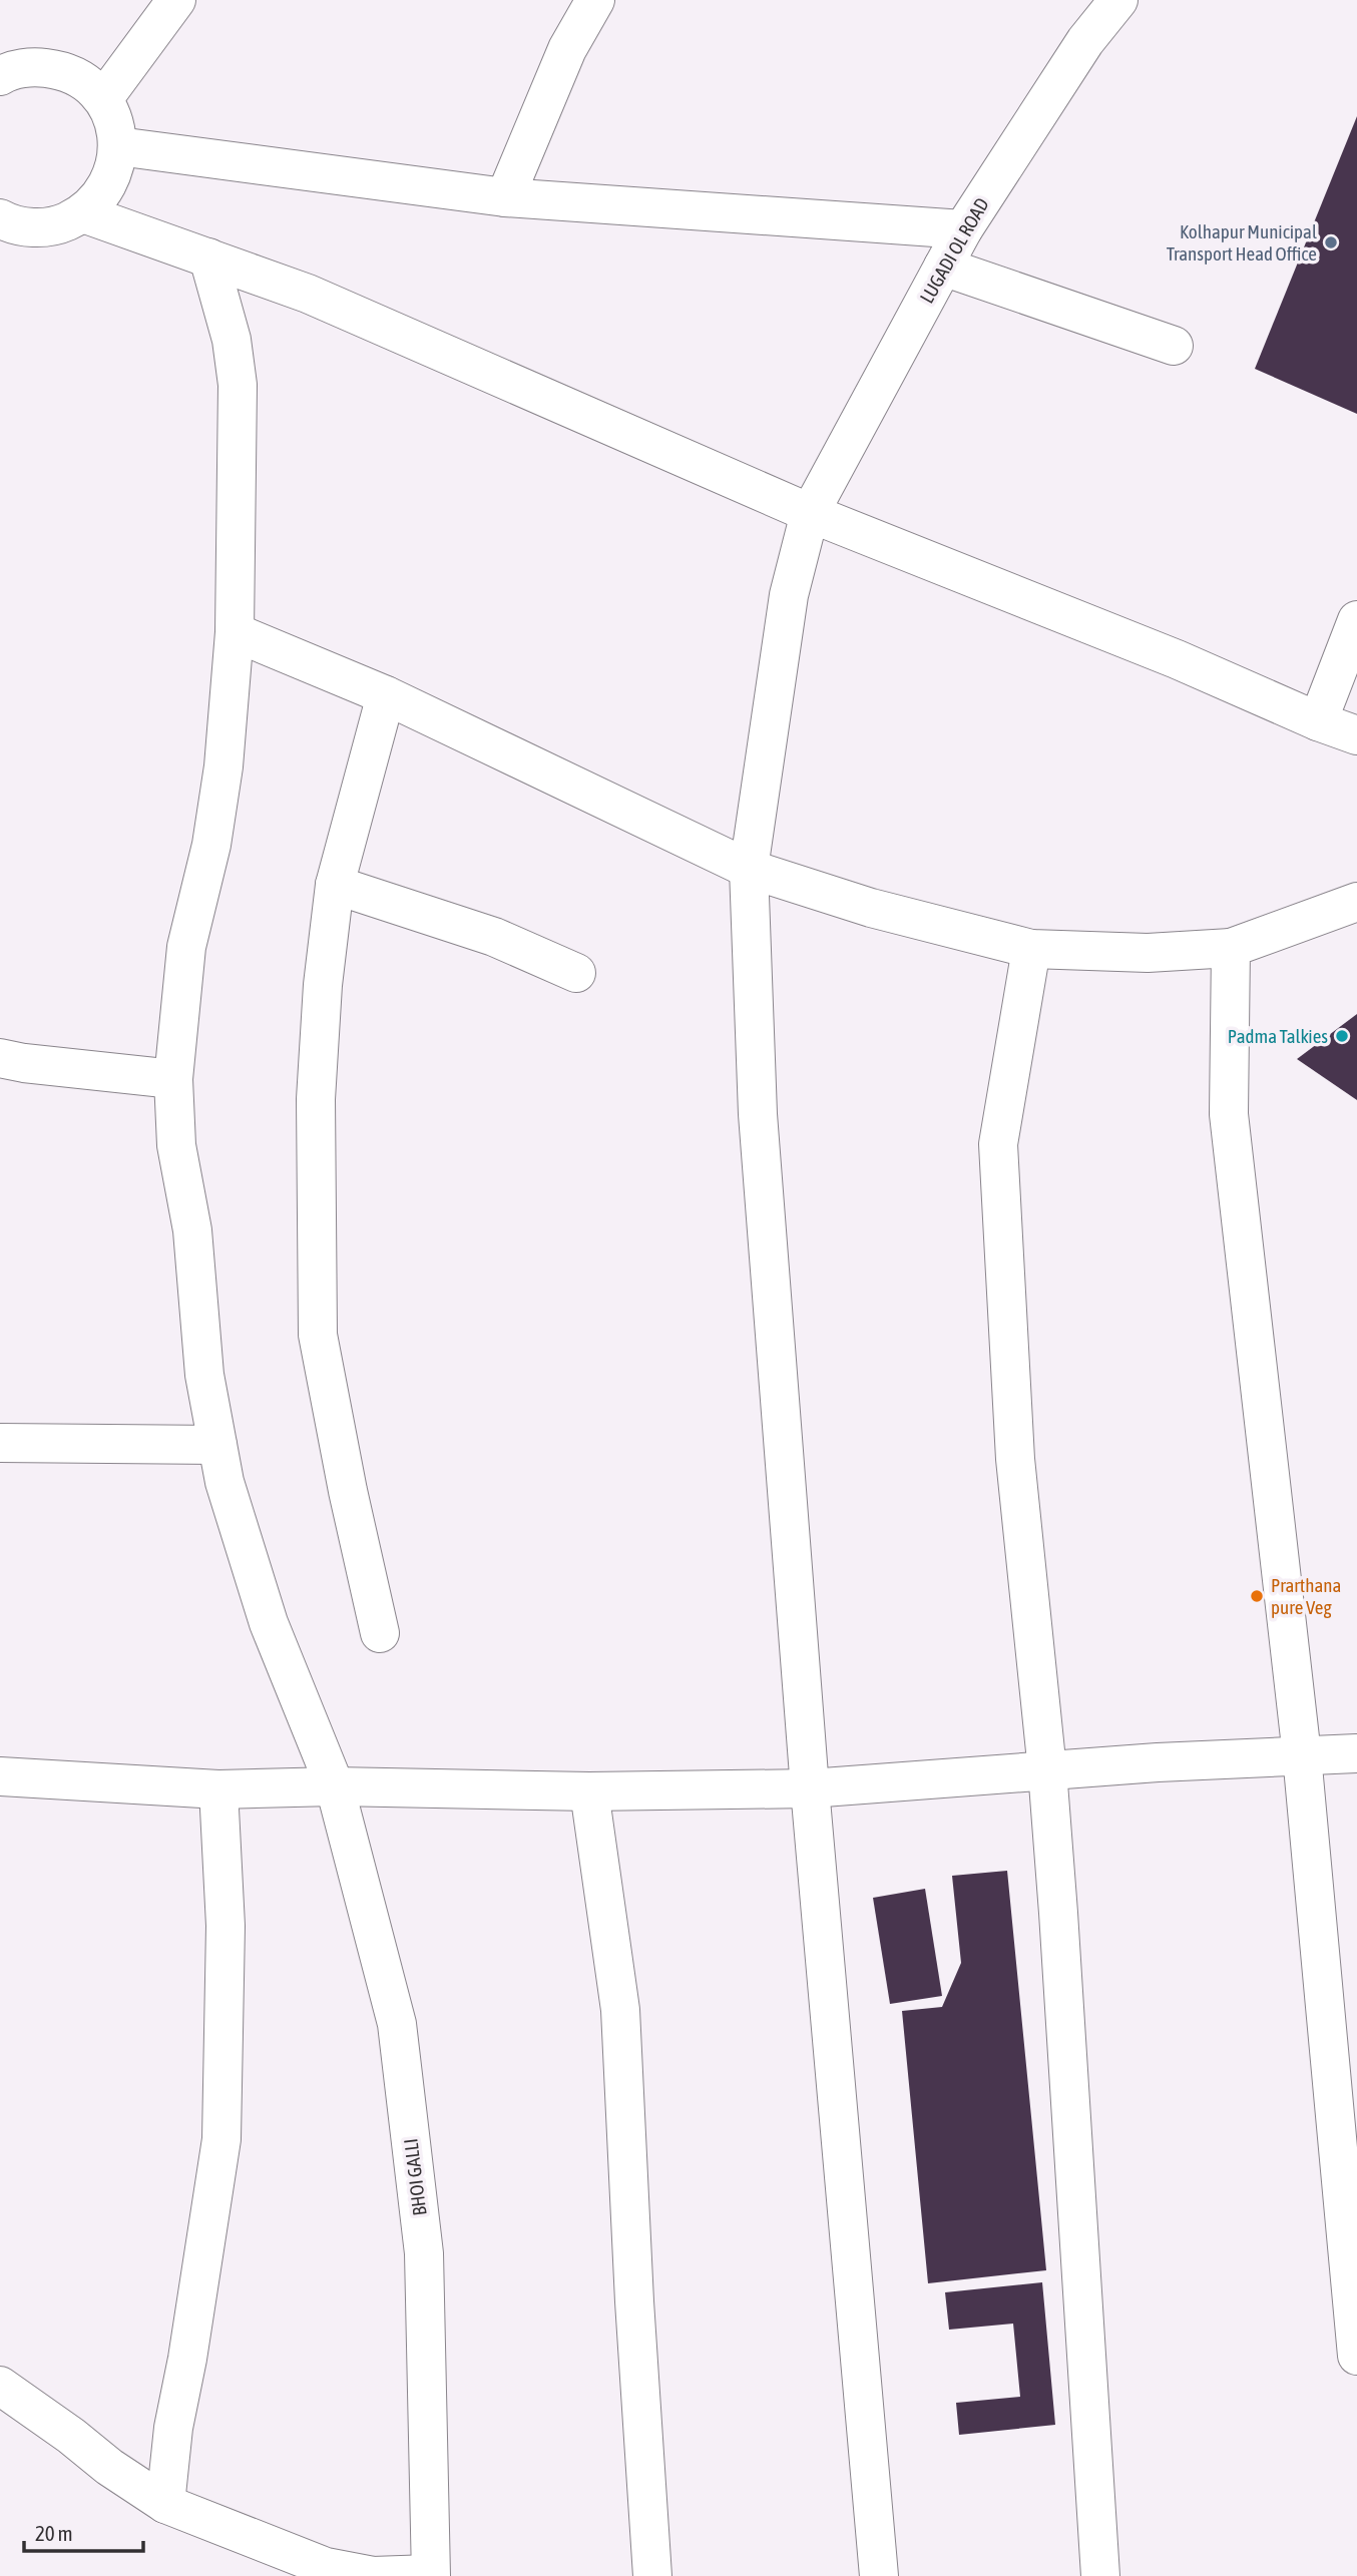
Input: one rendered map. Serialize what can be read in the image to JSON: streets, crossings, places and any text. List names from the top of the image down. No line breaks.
{"streets":{"street":["LUGADI OL ROAD","BHOI GALLI"]},"places":["Kolhapur Municipal Transport Head Office","Padma Talkies","Prarthana pure Veg"],"scale_bar":"20 m"}
